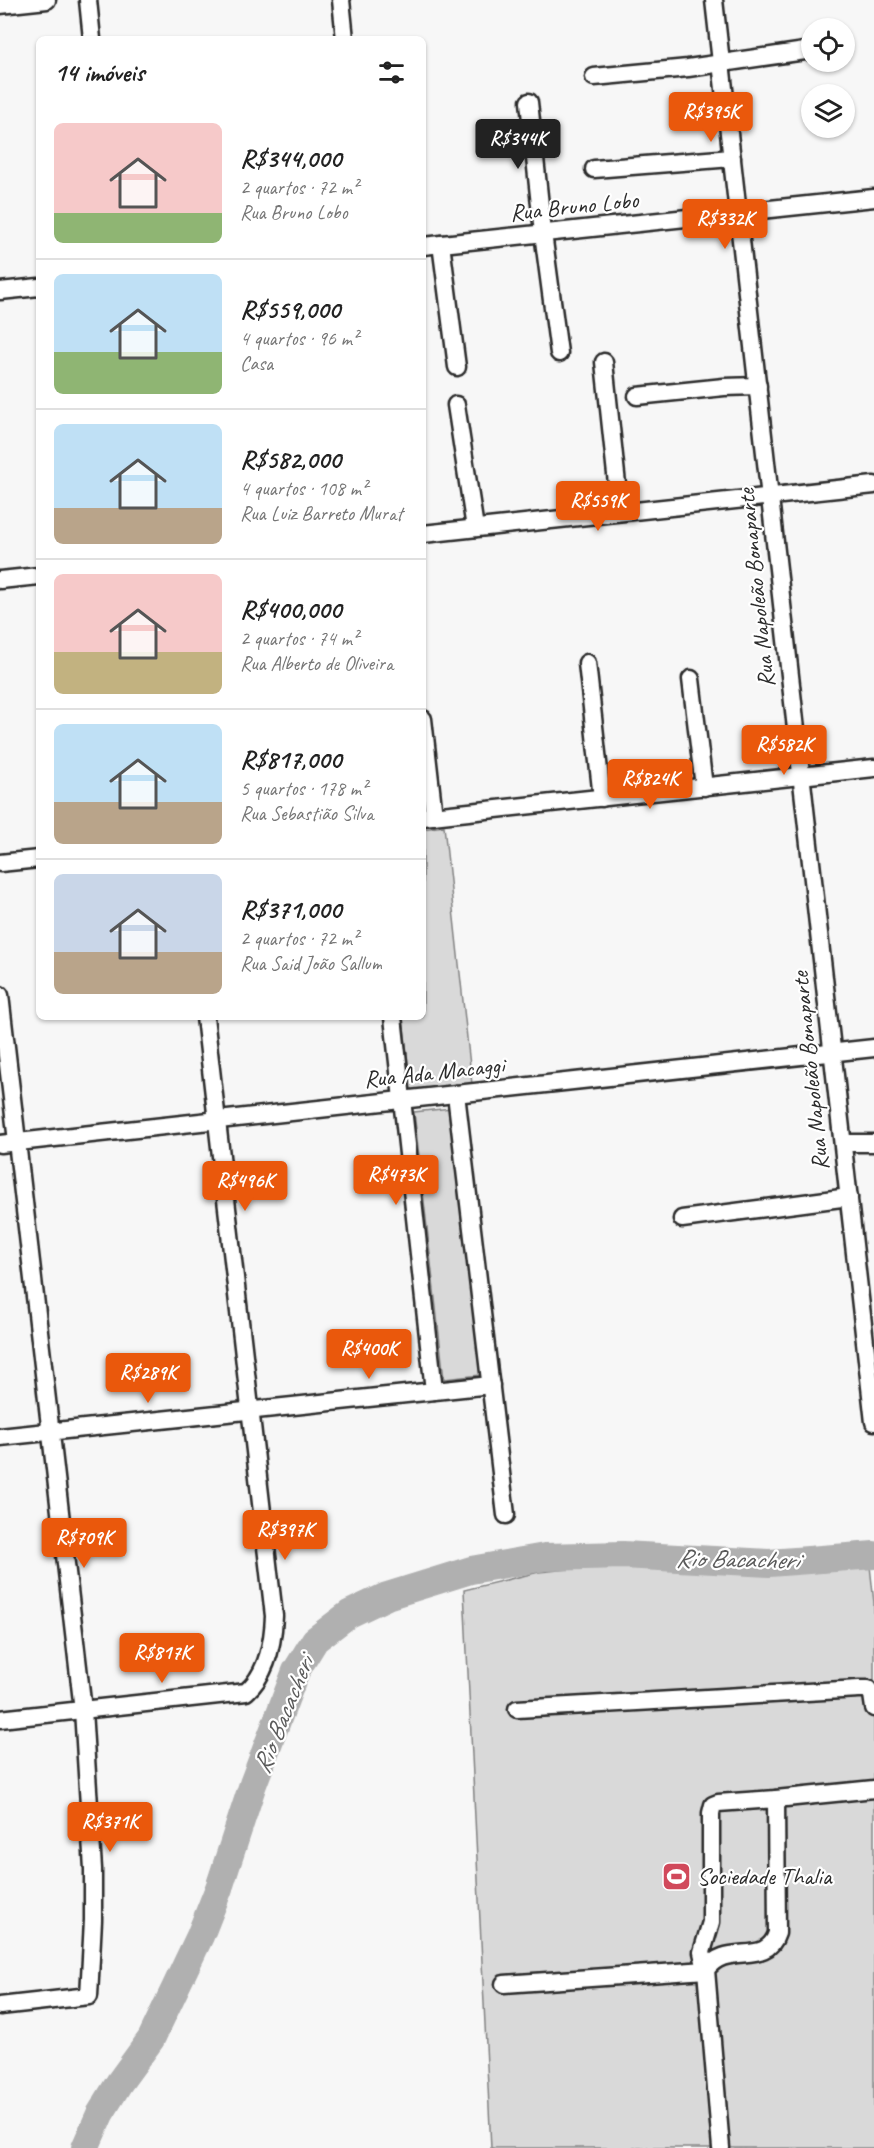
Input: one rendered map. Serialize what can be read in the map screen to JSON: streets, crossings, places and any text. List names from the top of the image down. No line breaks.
{"streets":{"street":["Rua Bruno Lobo","Rua Napoleão Bonaparte","Rua Ada Macaggi"]},"crossings":[["Rua Bruno Lobo","Rua Napoleão Bonaparte"],["Rua Napoleão Bonaparte","Rua Ada Macaggi"]],"water":["Rio Bacacheri"],"places":{"sports":["Sociedade Thalia"]},"page":{"heading":"14 imóveis","price":["R$395K","R$344K","R$332K","R$559K","R$582K","R$824K","R$473K","R$496K","R$400K","R$289K","R$397K","R$709K","R$817K","R$371K"],"list":[{"name":"R$344,000","note":"2 quartos · 72 m² · Rua Bruno Lobo"},{"name":"R$559,000","note":"4 quartos · 96 m² · Casa"},{"name":"R$582,000","note":"4 quartos · 108 m² · Rua Luiz Barreto Murat"},{"name":"R$400,000","note":"2 quartos · 74 m² · Rua Alberto de Oliveira"},{"name":"R$817,000","note":"5 quartos · 178 m² · Rua Sebastião Silva"},{"name":"R$371,000","note":"2 quartos · 72 m² · Rua Said João Sallum"}]}}
